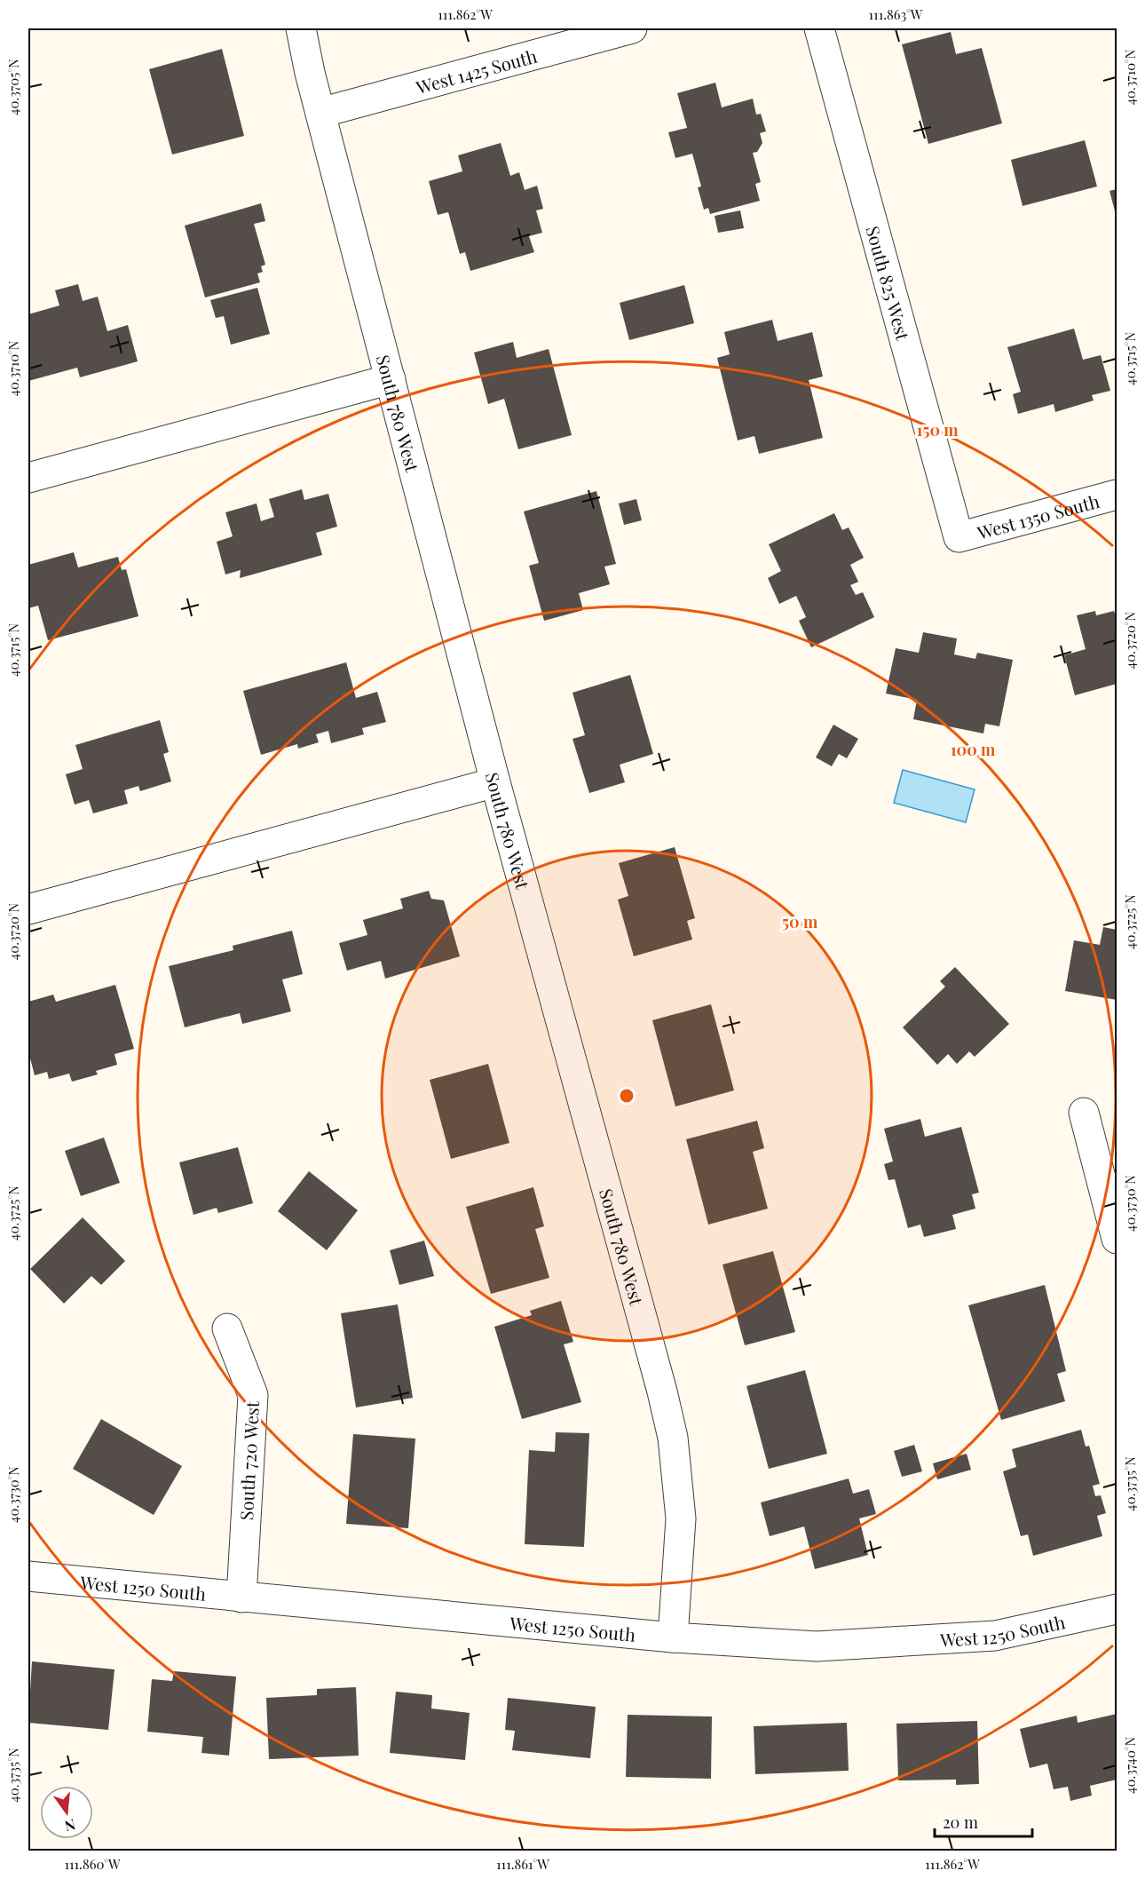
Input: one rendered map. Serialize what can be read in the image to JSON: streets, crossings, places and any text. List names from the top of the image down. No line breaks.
{"streets":{"street":["West 1425 South","South 825 West","South 780 West","West 1350 South","South 720 West","West 1250 South"]},"crossings":[["West 1425 South","South 780 West"],["South 825 West","West 1350 South"],["South 780 West","West 1250 South"],["South 720 West","West 1250 South"]],"scale_bar":"20 m","north":"bottom","coordinates":["111.862°W","111.863°W","40.3710°N","40.3705°N","40.3715°N","40.3720°N","40.3725°N","40.3730°N","40.3735°N","40.3740°N","111.860°W","111.861°W"],"rings":["150 m","100 m","50 m"]}
